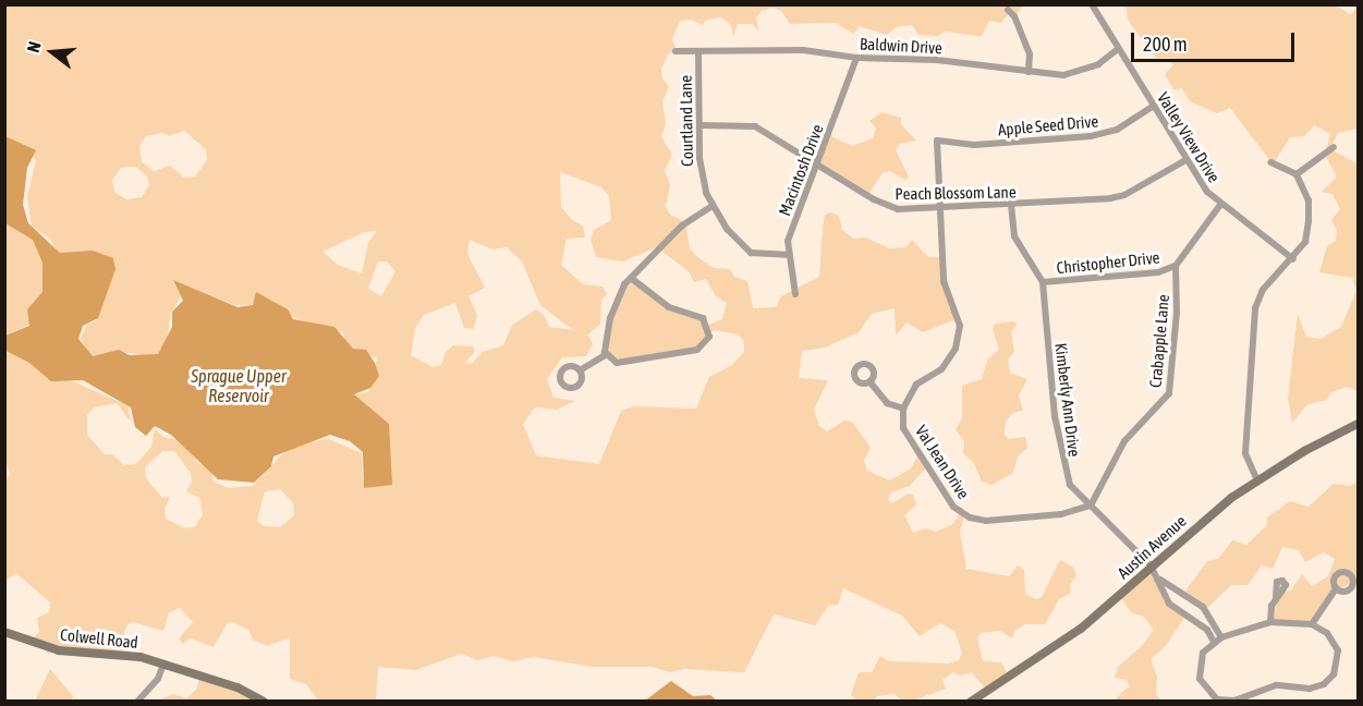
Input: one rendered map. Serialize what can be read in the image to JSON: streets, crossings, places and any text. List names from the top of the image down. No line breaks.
{"streets":{"street":["Baldwin Drive","Courtland Lane","Apple Seed Drive","Valley View Drive","Macintosh Drive","Peach Blossom Lane","Christopher Drive","Crabapple Lane","Kimberly Ann Drive","Val Jean Drive","Austin Avenue","Colwell Road"]},"crossings":[["Baldwin Drive","Courtland Lane"],["Baldwin Drive","Valley View Drive"],["Baldwin Drive","Macintosh Drive"],["Courtland Lane","Macintosh Drive"],["Courtland Lane","Peach Blossom Lane"],["Apple Seed Drive","Valley View Drive"],["Apple Seed Drive","Val Jean Drive"],["Valley View Drive","Peach Blossom Lane"],["Macintosh Drive","Peach Blossom Lane"],["Peach Blossom Lane","Val Jean Drive"],["Christopher Drive","Crabapple Lane"],["Christopher Drive","Kimberly Ann Drive"],["Crabapple Lane","Kimberly Ann Drive"],["Crabapple Lane","Val Jean Drive"],["Kimberly Ann Drive","Val Jean Drive"],["Kimberly Ann Drive","Austin Avenue"]],"water":["Sprague Upper Reservoir"],"scale_bar":"200 m","north":"left"}
